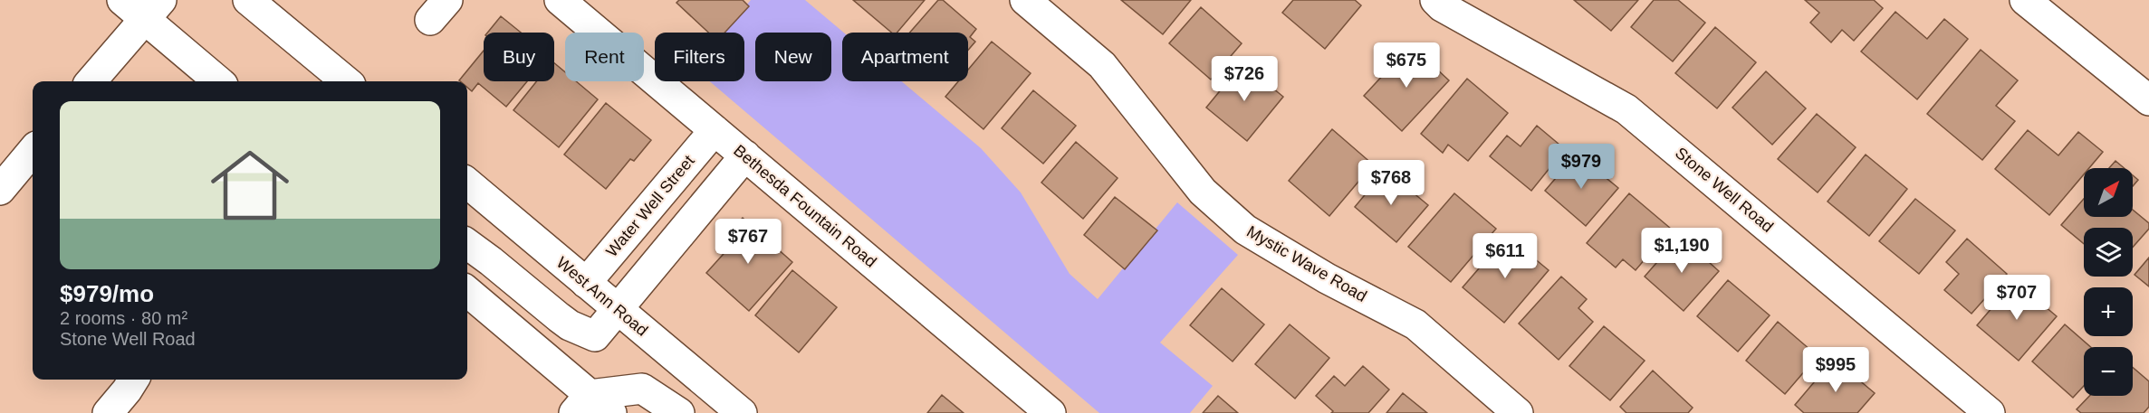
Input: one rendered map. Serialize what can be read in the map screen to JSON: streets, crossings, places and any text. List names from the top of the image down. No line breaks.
{"streets":{"street":["Stone Well Road","Water Well Street","Bethesda Fountain Road","Mystic Wave Road","West Ann Road"]},"crossings":[["Water Well Street","Bethesda Fountain Road"],["Water Well Street","West Ann Road"]],"north":"top right","page":{"chip":["Buy","Rent","Filters","New","Apartment"],"price":["$675","$726","$979","$768","$767","$1,190","$611","$707","$995"],"list":[{"name":"$979/mo","note":"2 rooms · 80 m² · Stone Well Road"}],"map_buttons":["+","−"]}}
